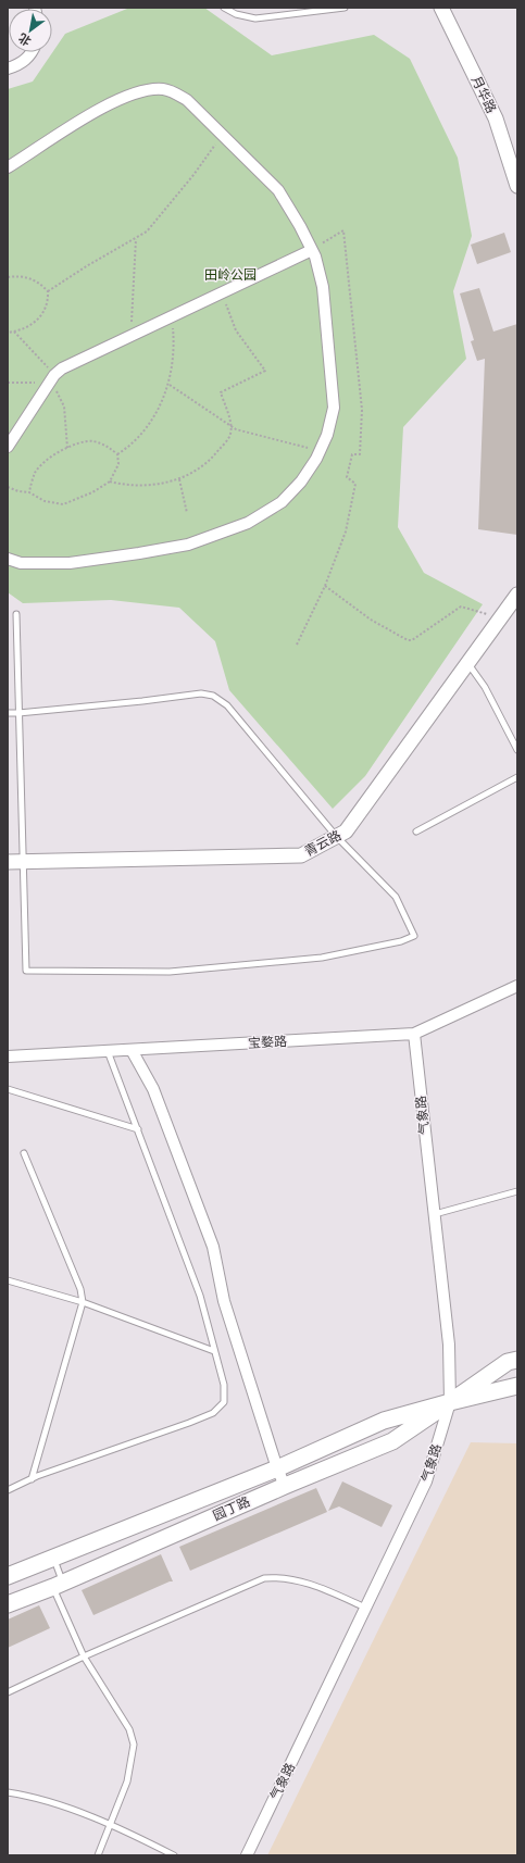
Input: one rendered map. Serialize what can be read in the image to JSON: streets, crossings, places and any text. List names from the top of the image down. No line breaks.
{"streets":{"main road":["园丁路"],"street":["月华路","青云路","宝婺路","气象路"]},"crossings":[["宝婺路","气象路"],["气象路","园丁路"]],"parks":["田岭公园"],"north":"bottom left"}
